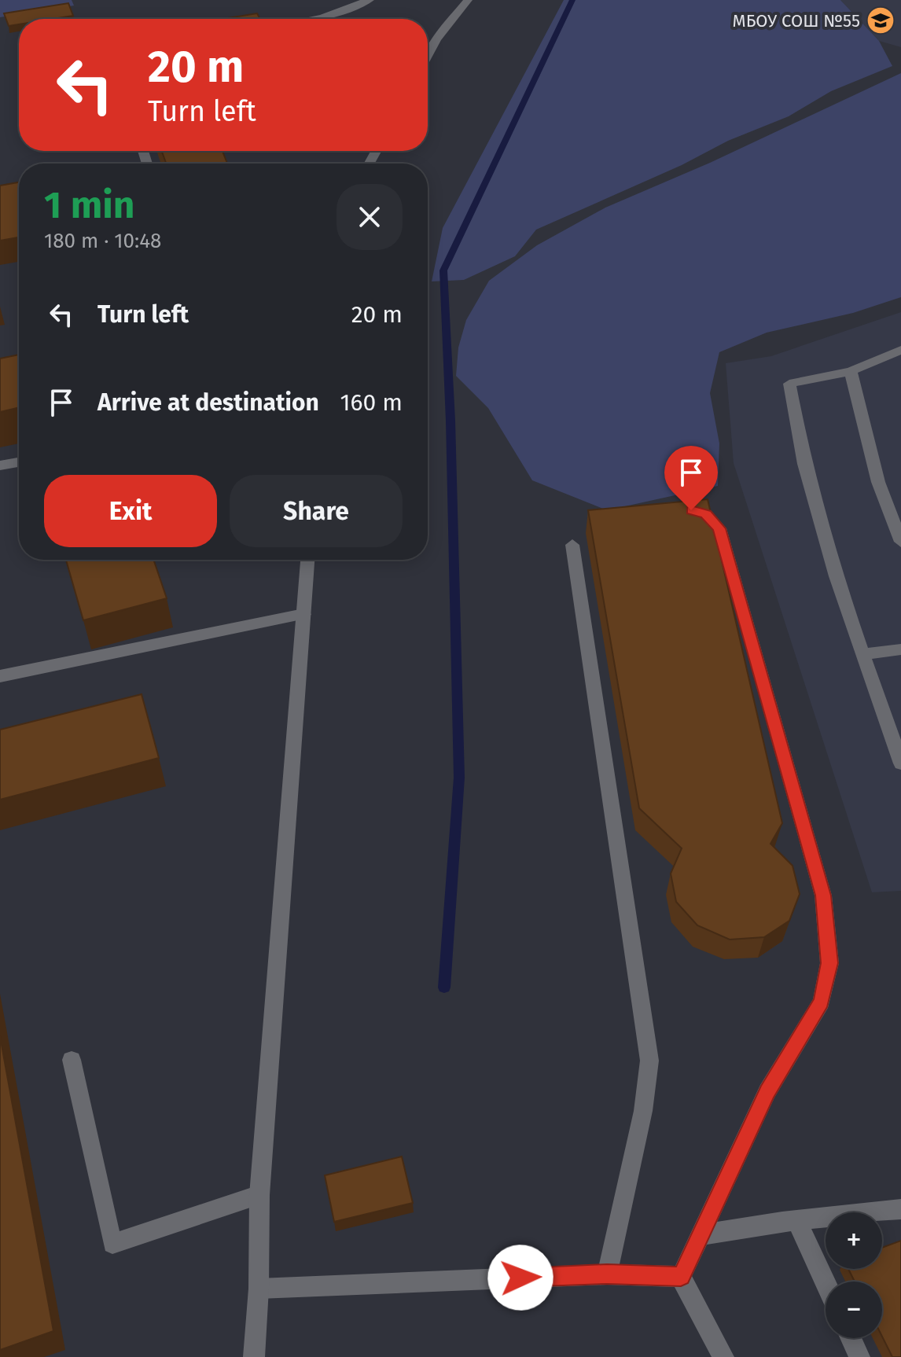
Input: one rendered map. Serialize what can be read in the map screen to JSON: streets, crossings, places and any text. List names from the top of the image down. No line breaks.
{"places":{"school or university":["МБОУ СОШ №55"]},"page":{"turn":["20 m","Turn left"],"heading":["1 min","180 m · 10:48"],"list":[{"name":"Turn left","value":"20 m"},{"name":"Arrive at destination","value":"160 m"}],"buttons":["Exit","Share"],"map_buttons":["+","−"]}}
